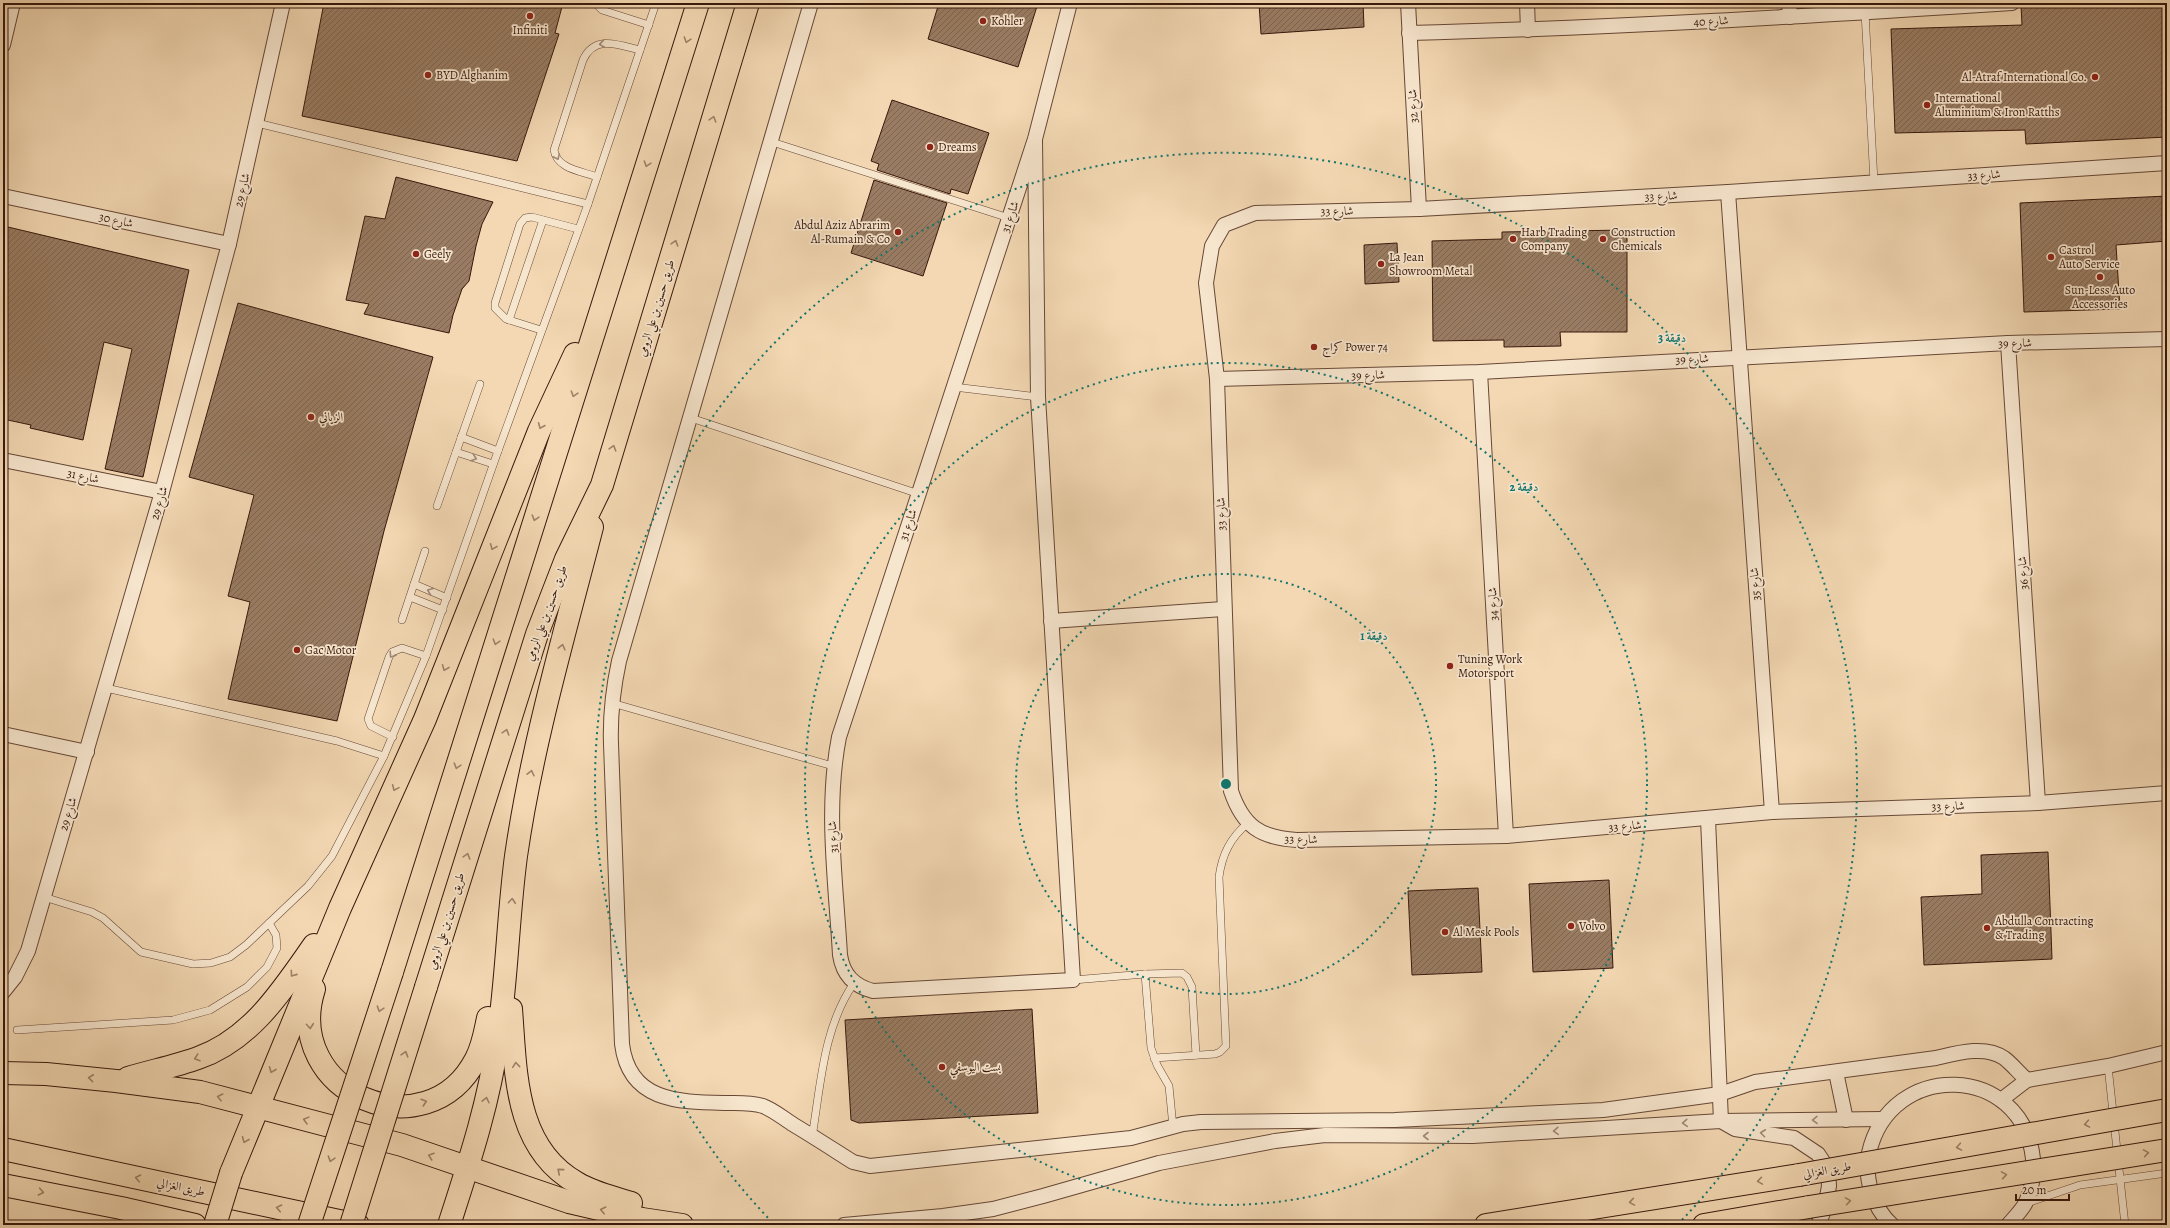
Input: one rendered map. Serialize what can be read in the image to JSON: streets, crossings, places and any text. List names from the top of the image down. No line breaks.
{"streets":{"highway":["طريق حسين بن علي الرومي","طريق الغزالي"],"street":["شارع 40","32 شارع","شارع 33","شارع 29","شارع 31","شارع 30","شارع 39","شارع 36","شارع 35","شارع 34"]},"crossings":[["شارع 40","32 شارع"],["32 شارع","شارع 33"],["شارع 33","شارع 39"],["شارع 33","شارع 36"],["شارع 33","شارع 35"],["شارع 33","شارع 34"],["شارع 29","شارع 31"],["شارع 29","شارع 30"],["شارع 39","شارع 36"],["شارع 39","شارع 35"],["شارع 39","شارع 34"]],"places":["Infiniti","Kohler","BYD Alghanim","Al-Atraf International Co.","International Aluminium & Iron Ratths","Dreams","Abdul Aziz Abrarim Al-Rumain & Co","Harb Trading Company","Construction Chemicals","Geely","Castrol Auto Service","La Jean Showroom Metal","Sun-Less Auto Accessories","كراج Power 74","الزياني","Gac Motor","Tuning Work Motorsport","Volvo","Abdulla Contracting & Trading","Al Mesk Pools","بست اليوسفي"],"scale_bar":"20 m","rings":["3 دقيقة","2 دقيقة","1 دقيقة"]}
